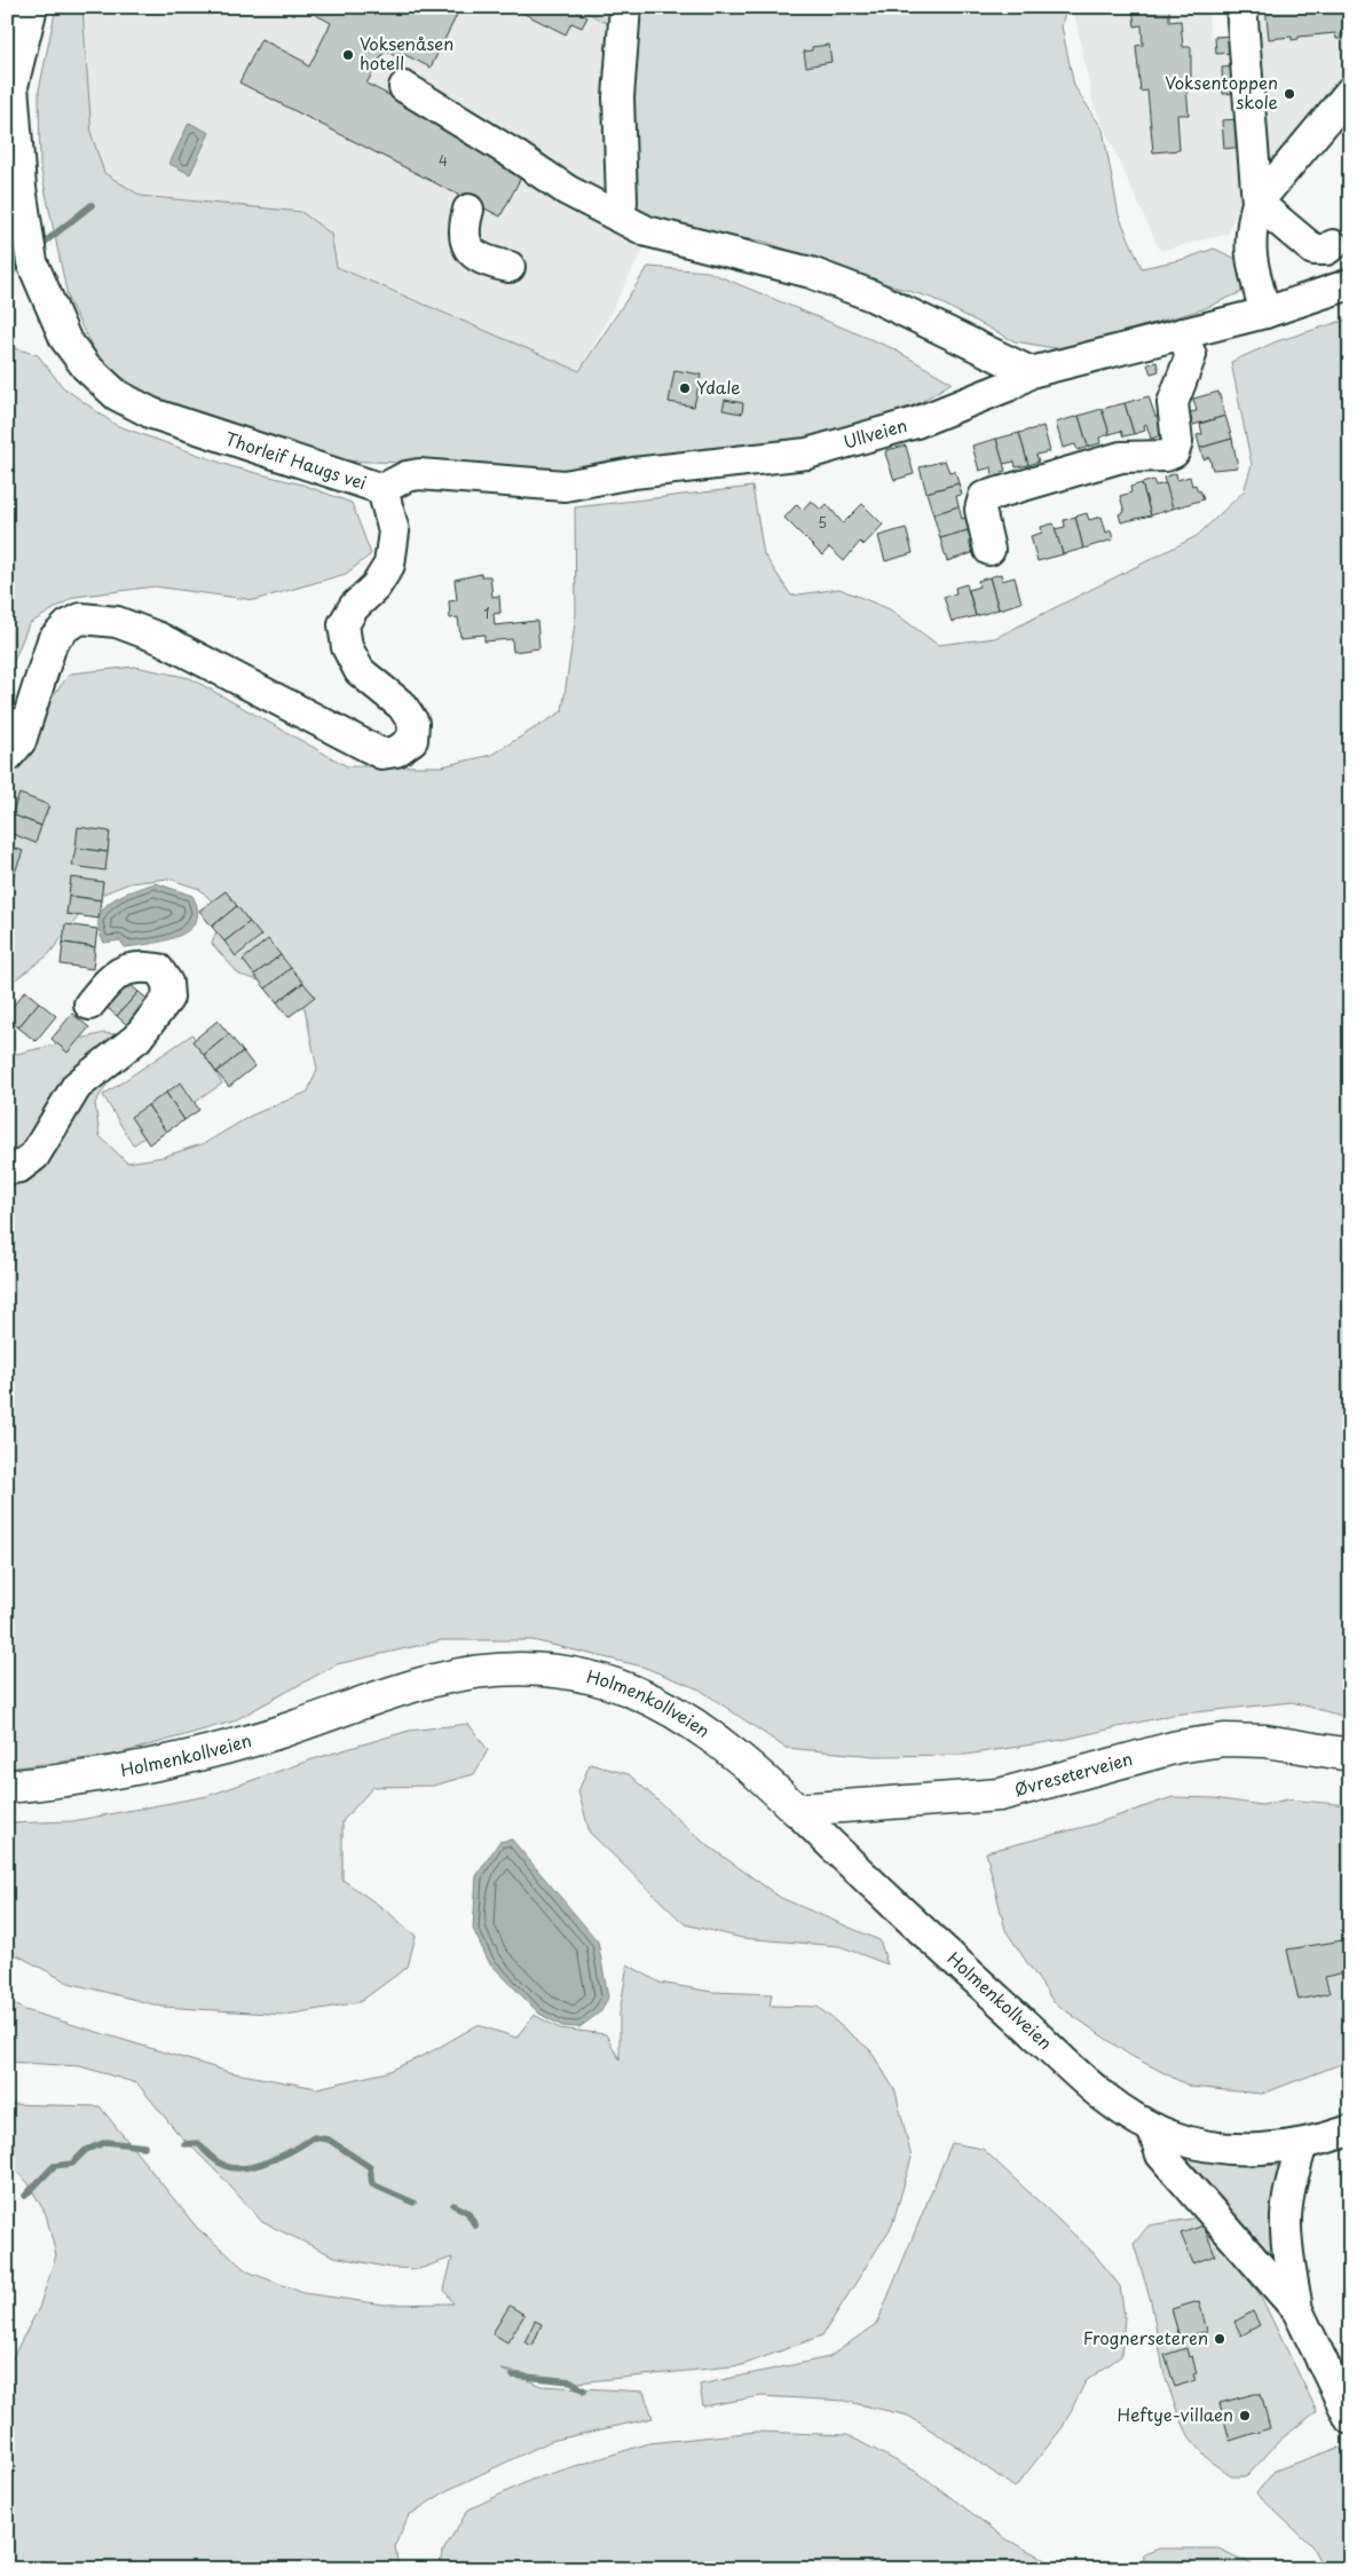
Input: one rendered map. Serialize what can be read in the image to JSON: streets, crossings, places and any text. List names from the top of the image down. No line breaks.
{"streets":{"main road":["Holmenkollveien","Øvreseterveien"],"street":["Ullveien","Thorleif Haugs vei"]},"crossings":[["Ullveien","Thorleif Haugs vei"],["Holmenkollveien","Øvreseterveien"]],"places":["Voksenåsen hotell","Voksentoppen skole","Ydale","Frognerseteren","Heftye-villaen"],"house_numbers":["4","5","1"]}
